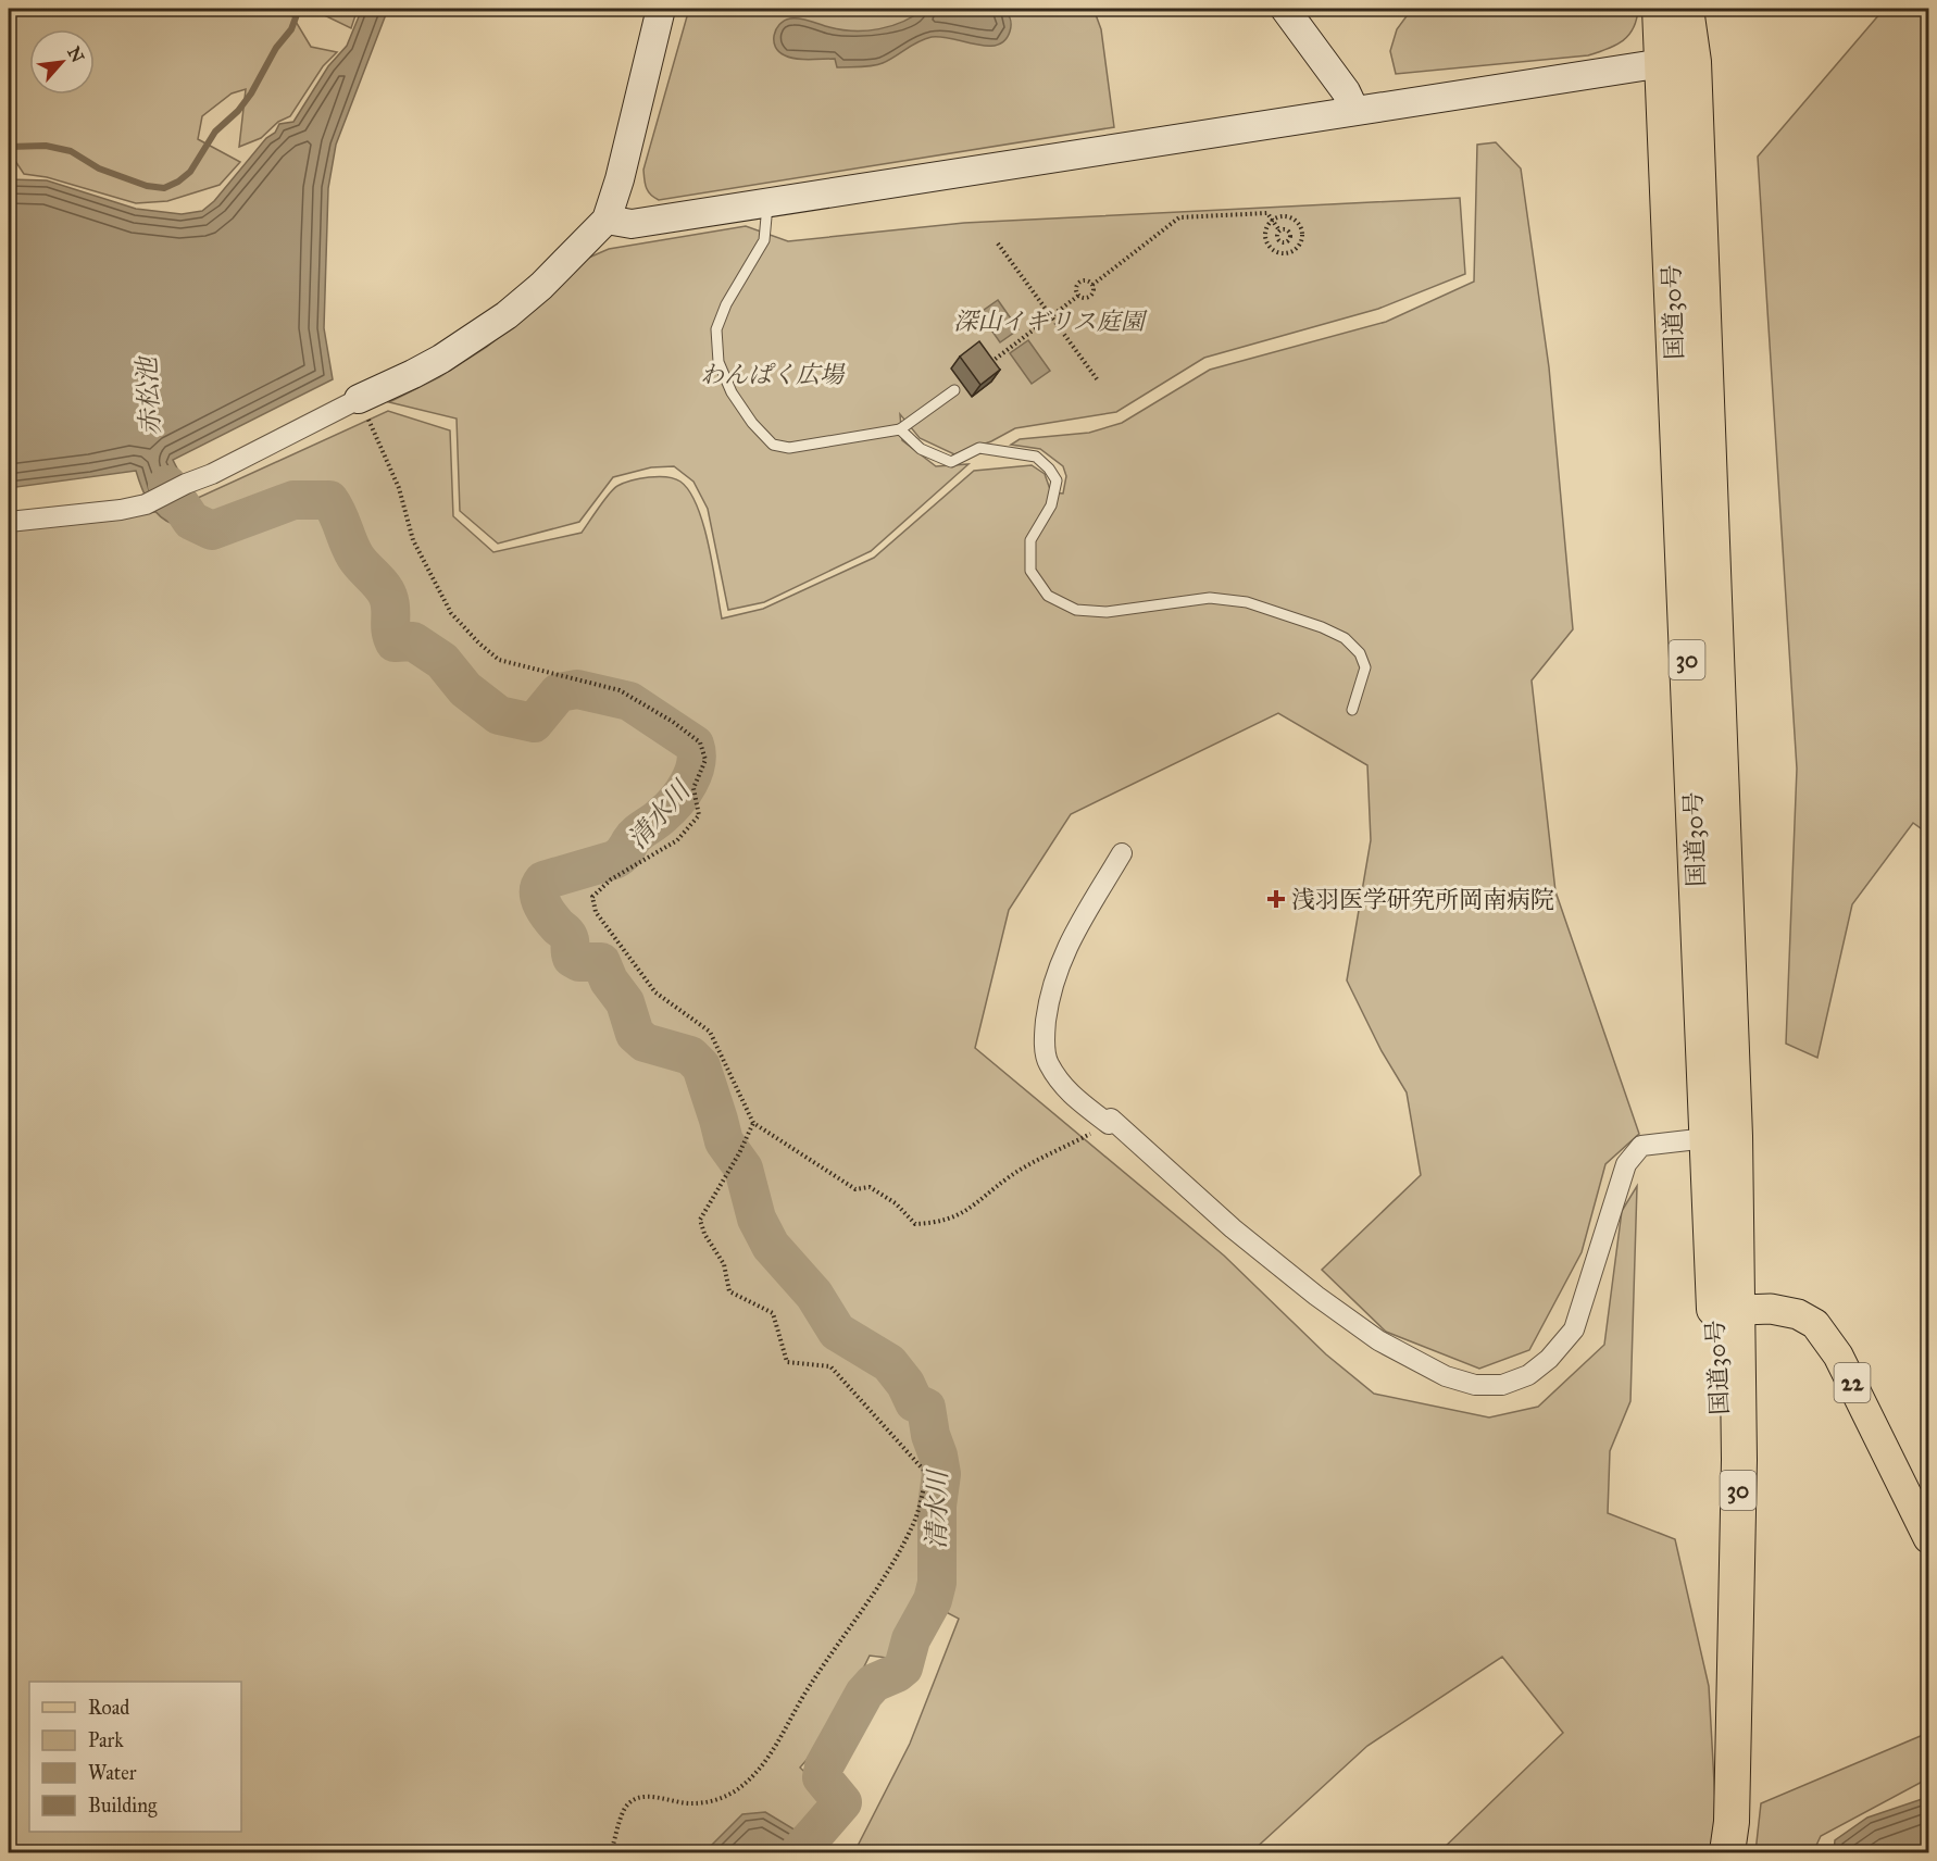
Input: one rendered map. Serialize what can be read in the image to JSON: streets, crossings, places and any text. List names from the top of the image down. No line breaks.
{"streets":{"highway":["国道30号","30"],"main road":["22"]},"crossings":[["国道30号","22"]],"water":["赤松池","清水川"],"parks":["深山イギリス庭園","わんぱく広場"],"places":{"health":["浅羽医学研究所岡南病院"]},"legend":["Road","Park","Water","Building"],"north":"top right"}
